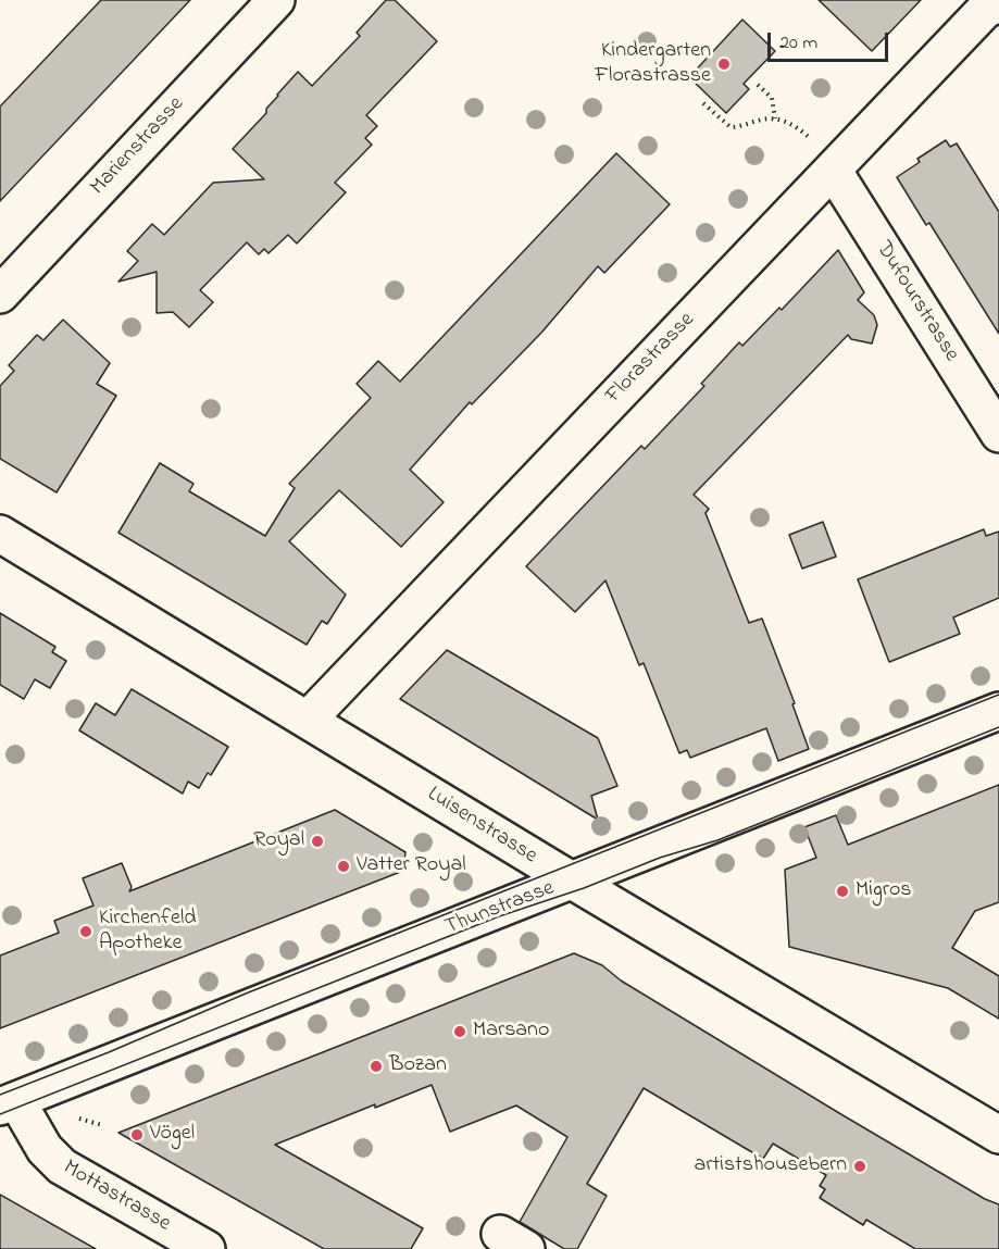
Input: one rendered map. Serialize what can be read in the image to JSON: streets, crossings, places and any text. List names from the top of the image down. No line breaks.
{"streets":{"street":["Marienstrasse","Dufourstrasse","Florastrasse","Luisenstrasse","Thunstrasse","Mottastrasse"]},"crossings":[["Dufourstrasse","Florastrasse"],["Florastrasse","Luisenstrasse"],["Luisenstrasse","Thunstrasse"],["Thunstrasse","Mottastrasse"]],"places":["Kindergarten Florastrasse","Royal","Vatter Royal","Migros","Kirchenfeld Apotheke","Marsano","Bozan","Vögel","artistshousebern"],"scale_bar":"20 m"}
